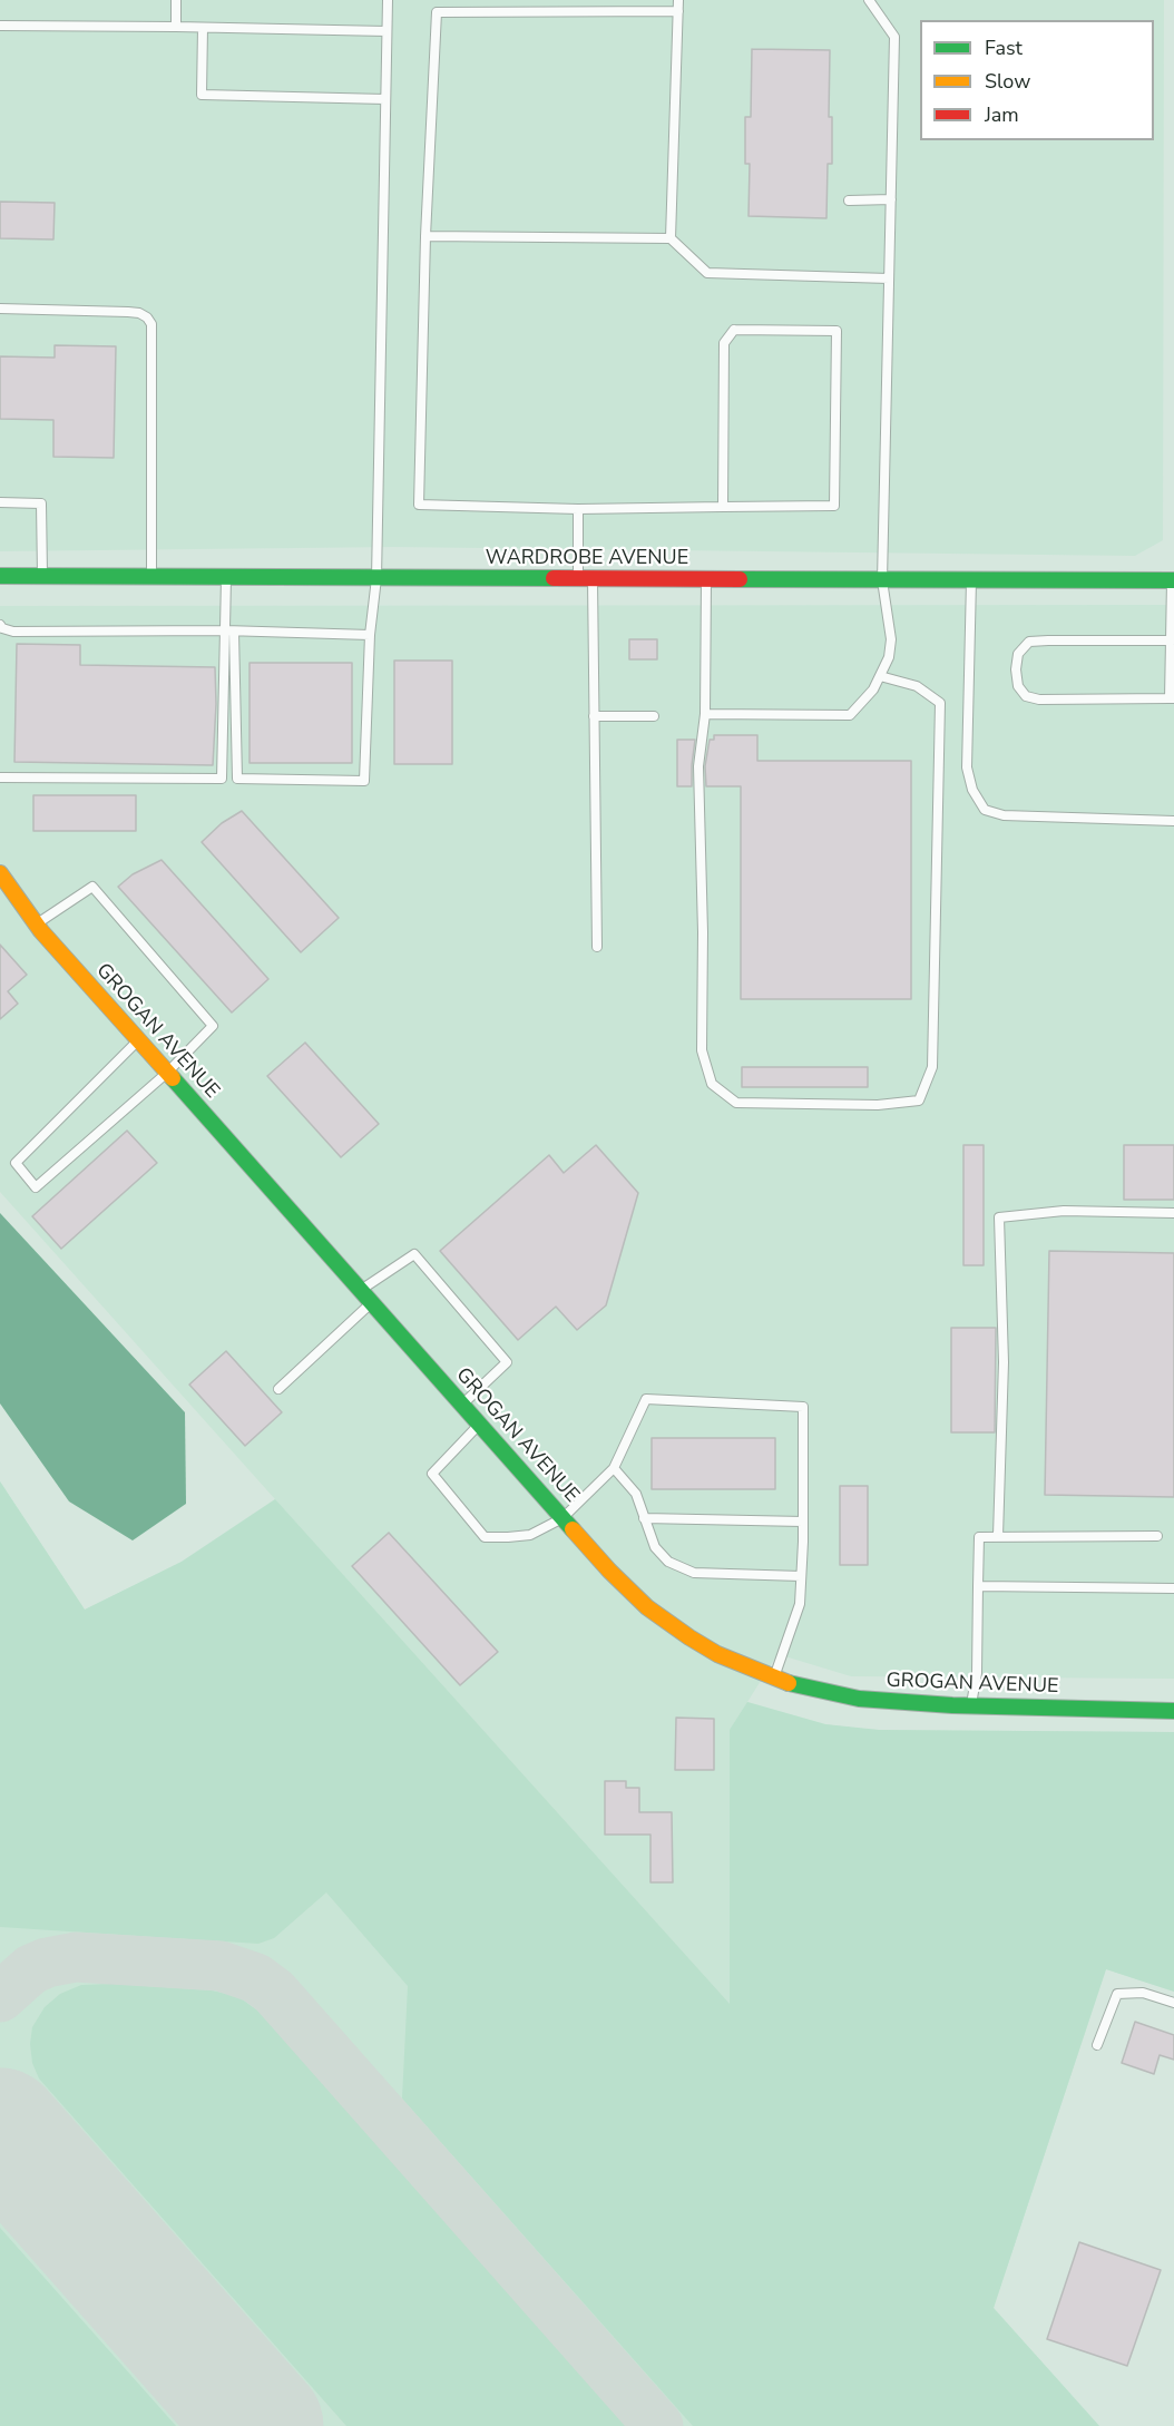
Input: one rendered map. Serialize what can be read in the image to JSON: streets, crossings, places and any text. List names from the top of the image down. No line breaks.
{"streets":{"street":["WARDROBE AVENUE","GROGAN AVENUE"]},"legend":["Fast","Slow","Jam"]}
